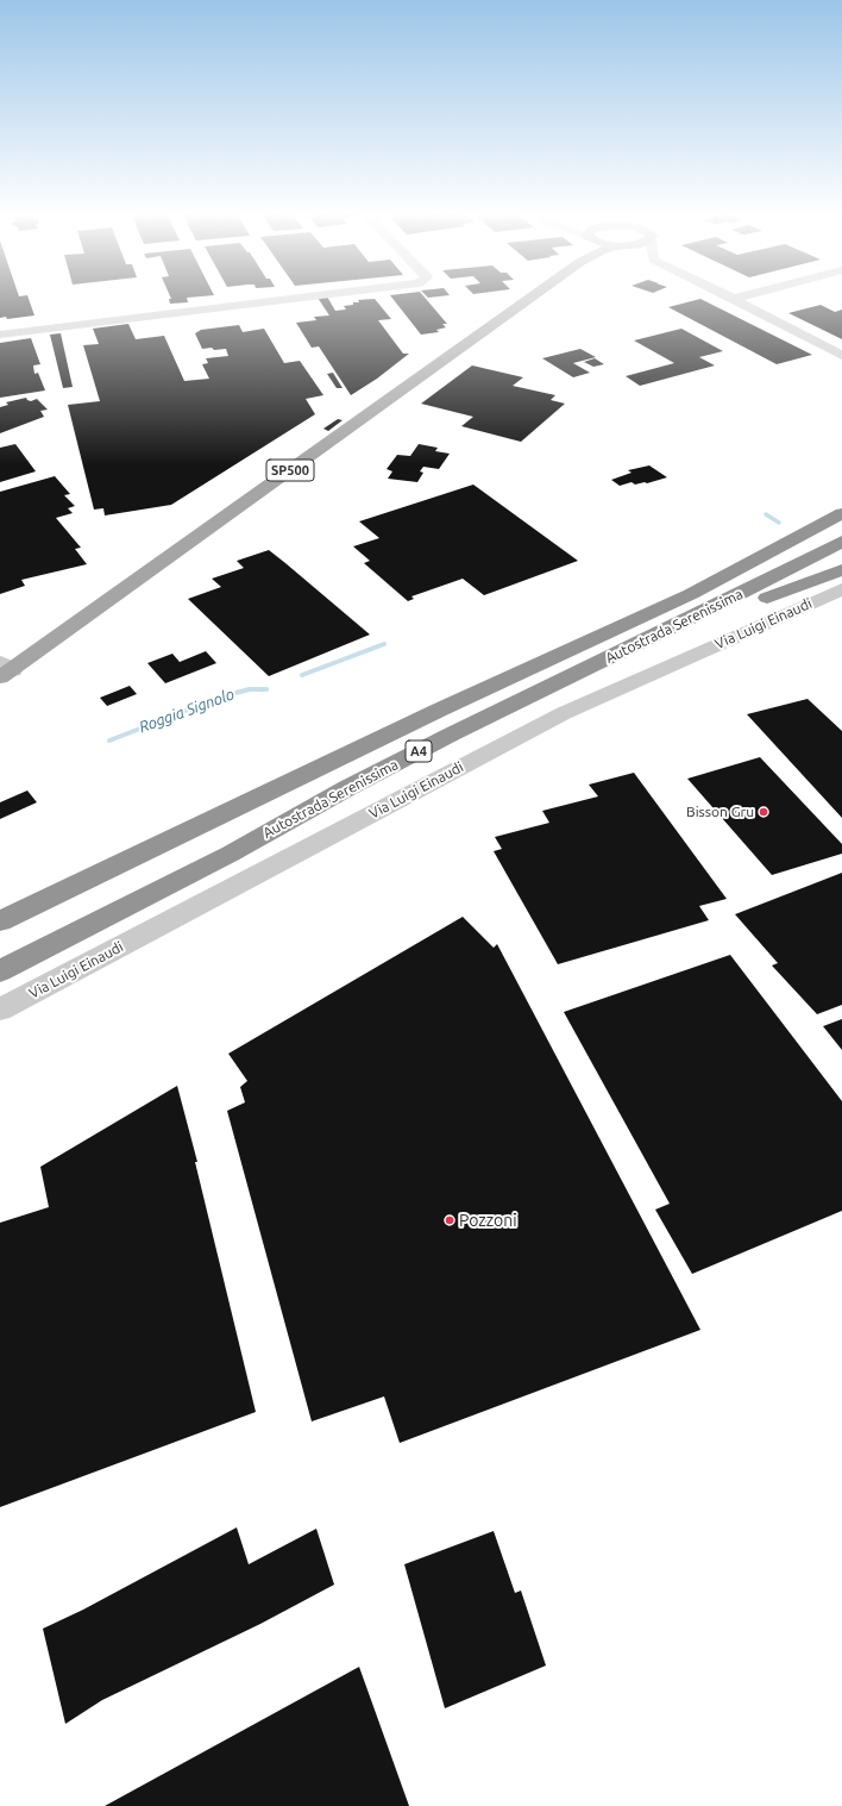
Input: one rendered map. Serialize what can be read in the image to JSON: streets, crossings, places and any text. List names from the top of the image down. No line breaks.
{"streets":{"highway":["Autostrada Serenissima","A4"],"main road":["SP500"],"street":["Via Luigi Einaudi"]},"water":["Roggia Signolo"],"places":["Bisson Gru","Pozzoni"]}
